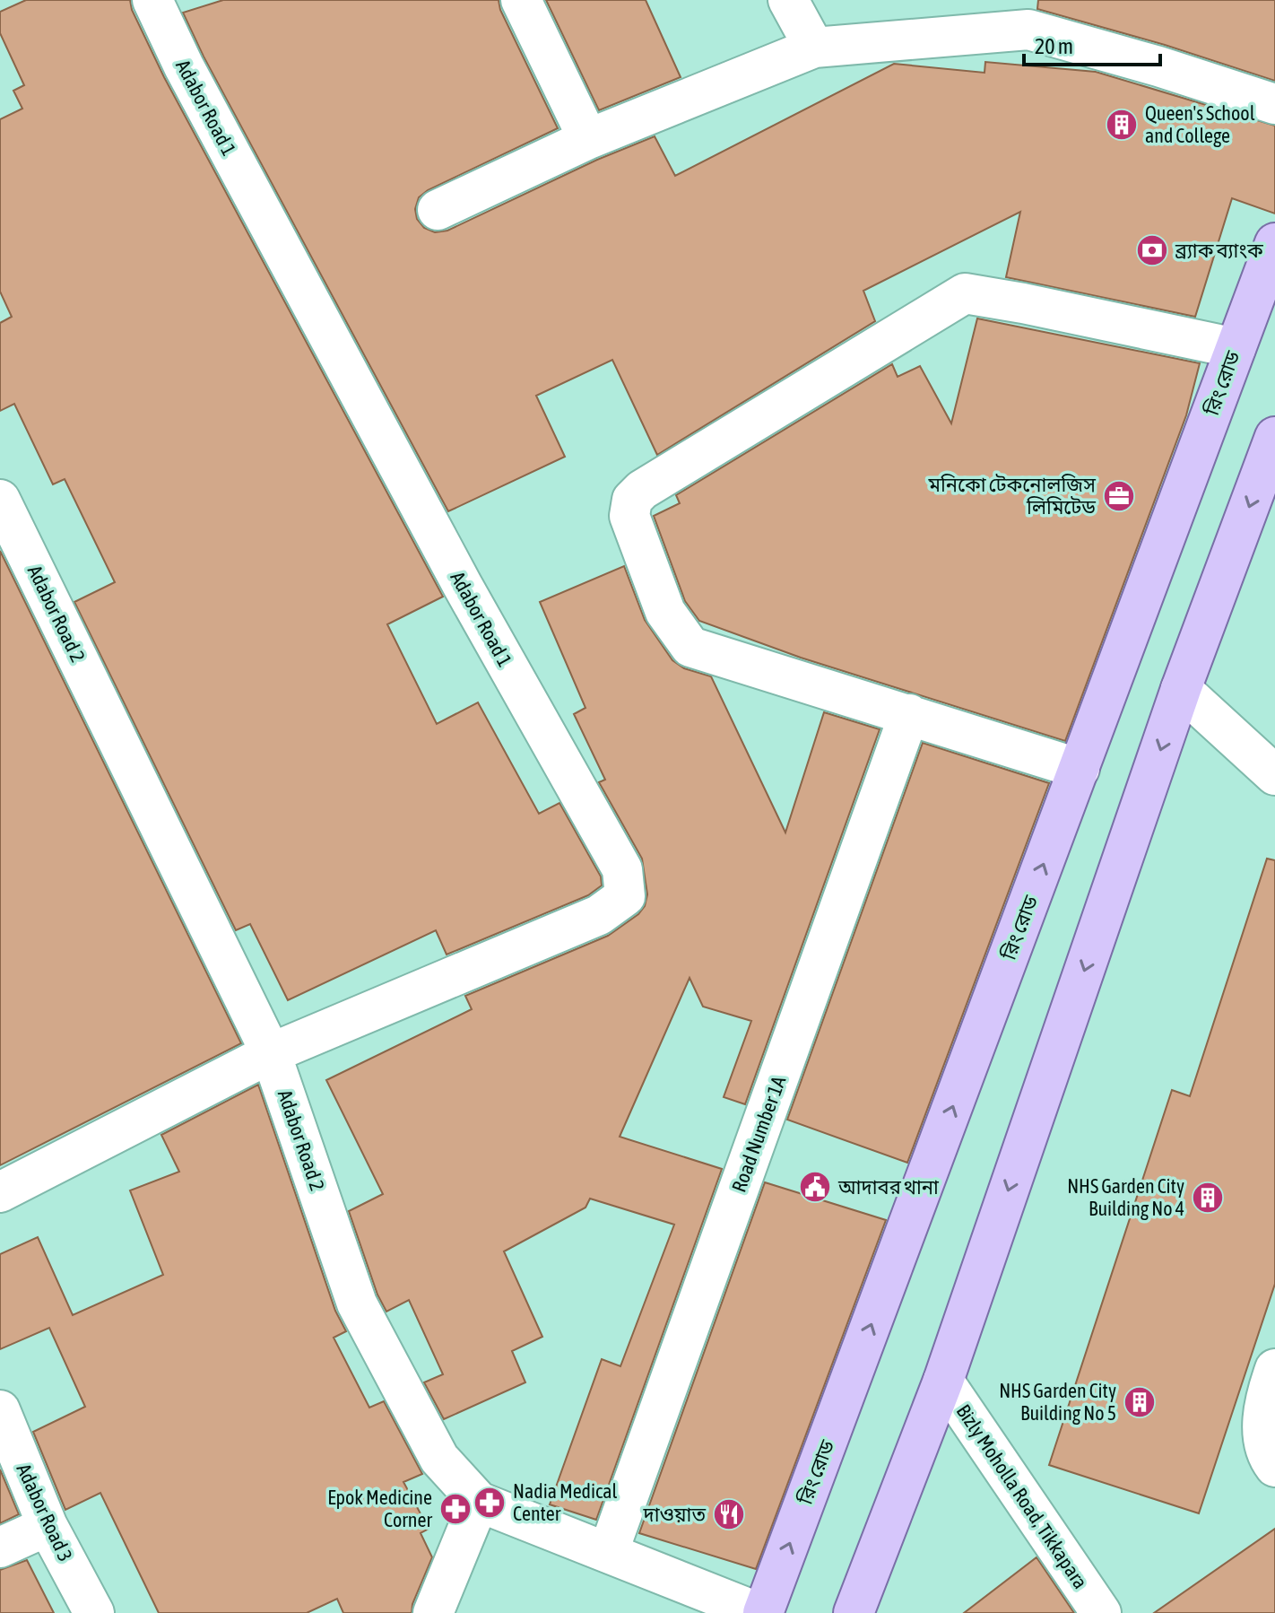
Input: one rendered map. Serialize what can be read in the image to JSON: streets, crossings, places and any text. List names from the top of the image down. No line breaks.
{"streets":{"main road":["রিং রোড"],"street":["Adabor Road 1","Adabor Road 2","Road Number 1A","Bizly Moholla Road, Tikkapara","Adabor Road 3"]},"crossings":[["Adabor Road 1","Adabor Road 2"],["রিং রোড","Adabor Road 2"],["Adabor Road 2","Road Number 1A"]],"places":{"building":["Queen's School and College","NHS Garden City Building No 4","NHS Garden City Building No 5"],"bank":["ব্র্যাক ব্যাংক"],"office":["মনিকো টেকনোলজিস লিমিটেড"],"public building":["আদাবর থানা"],"pharmacy":["Nadia Medical Center","Epok Medicine Corner"],"restaurant":["দাওয়াত"]},"scale_bar":"20 m"}
